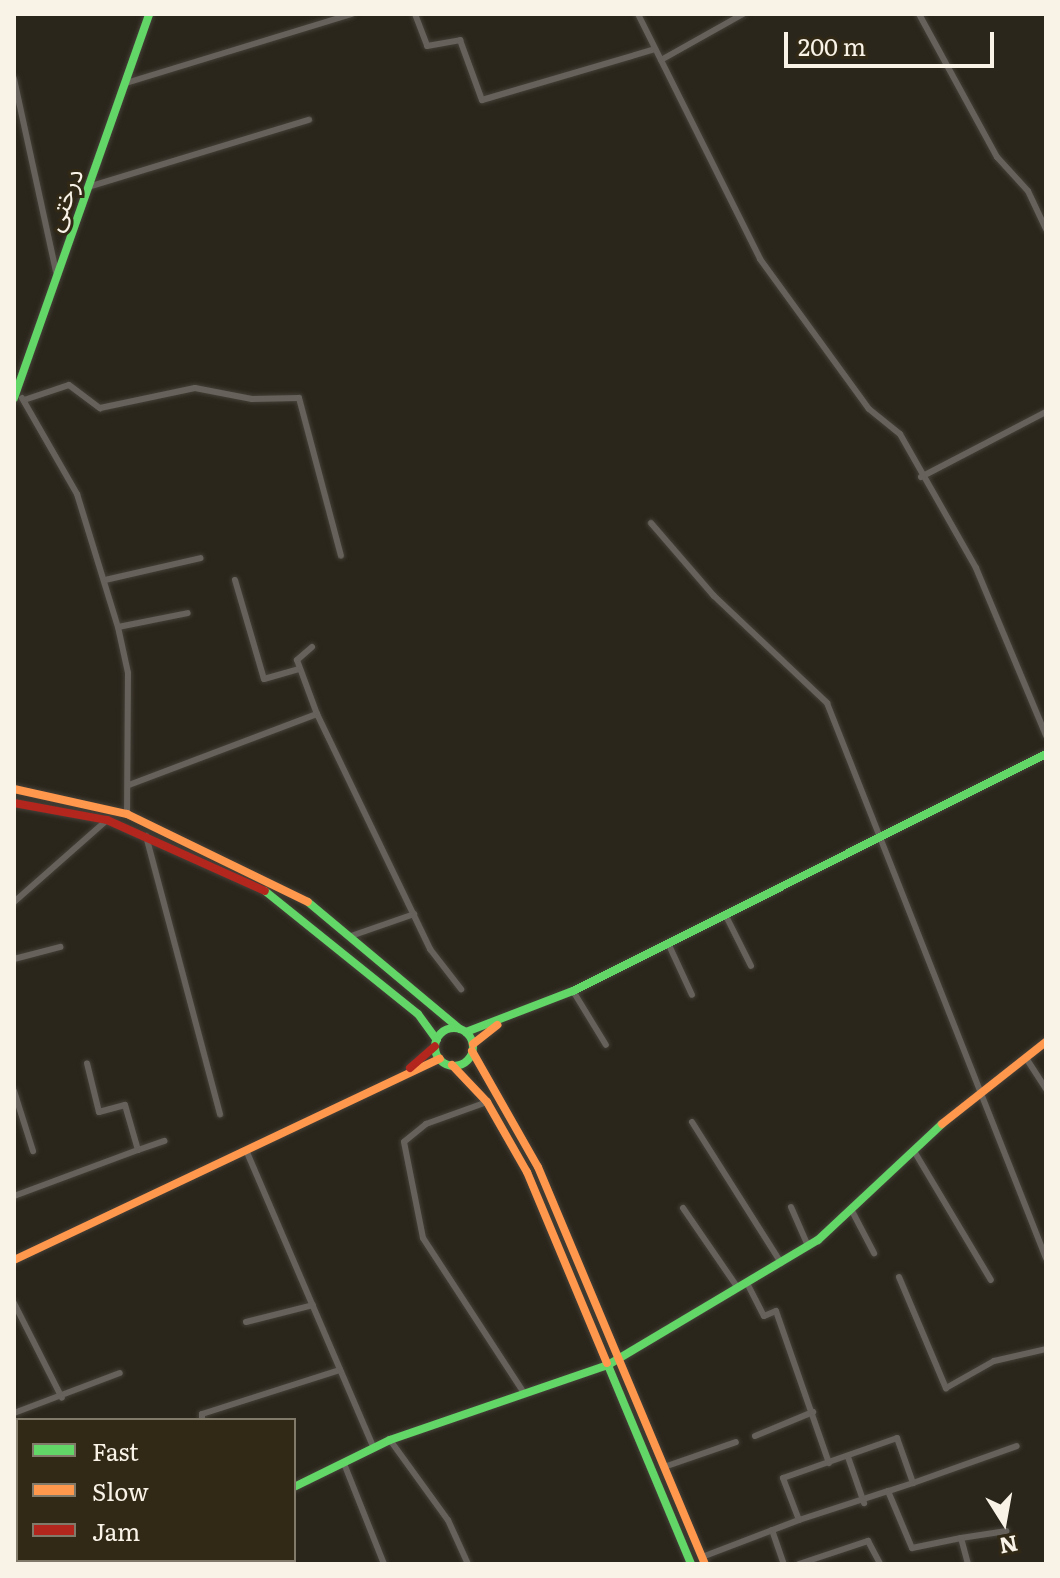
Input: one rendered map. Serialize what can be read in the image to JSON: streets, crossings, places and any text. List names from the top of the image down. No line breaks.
{"streets":{"main road":["درختی"]},"legend":["Fast","Slow","Jam"],"scale_bar":"200 m","north":"bottom"}
